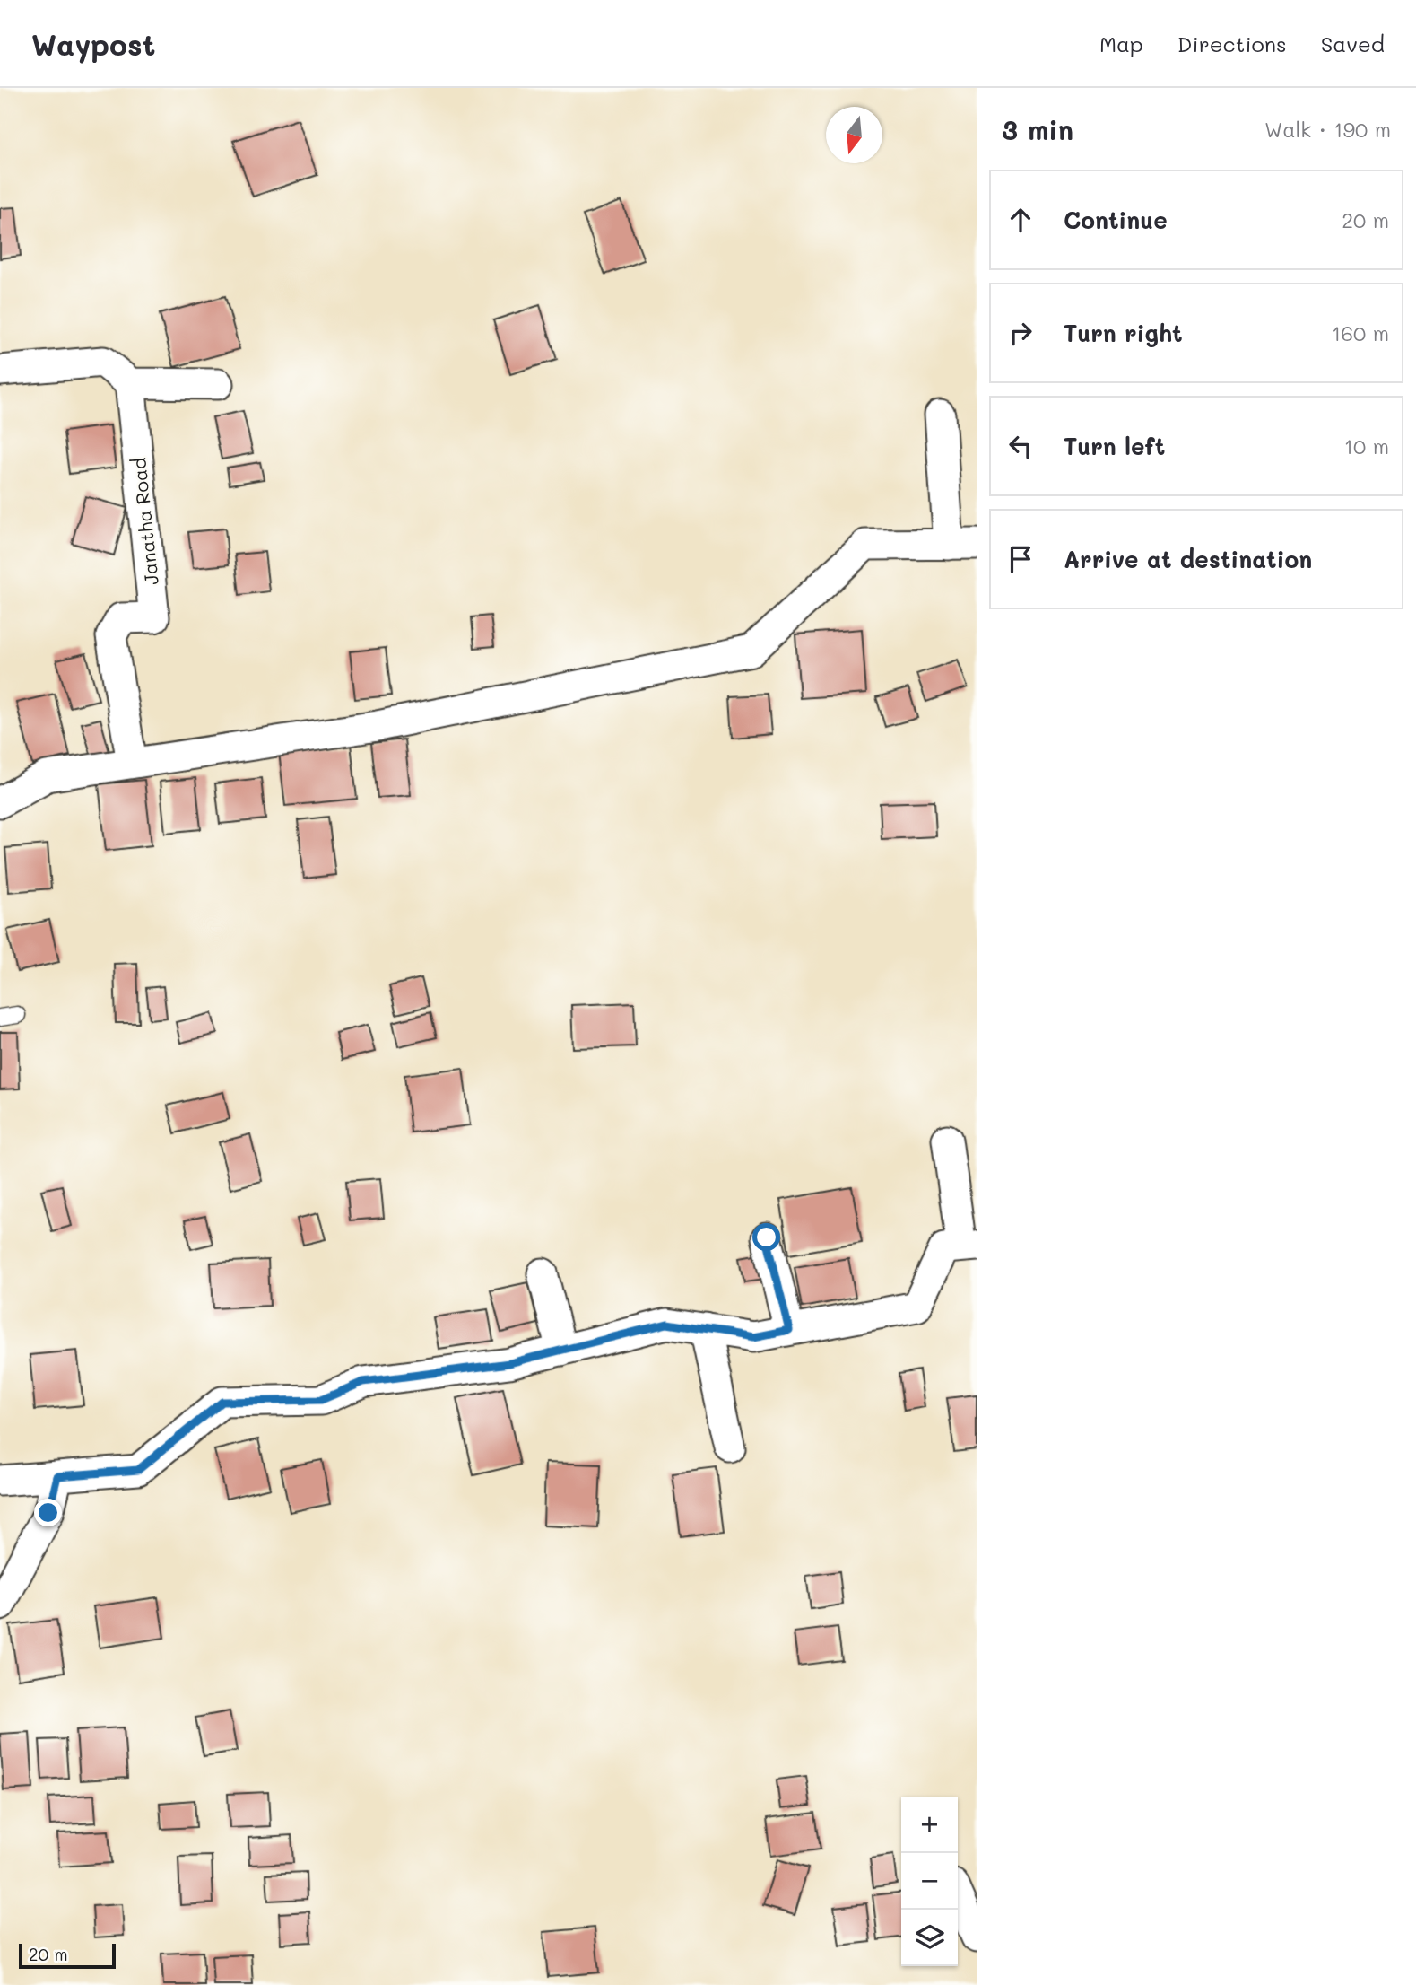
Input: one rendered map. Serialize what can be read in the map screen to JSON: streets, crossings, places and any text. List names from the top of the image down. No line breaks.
{"streets":{"street":["Janatha Road"]},"scale_bar":"20 m","north":"bottom","page":{"header":"Waypost","nav":["Map","Directions","Saved"],"heading":["3 min","Walk · 190 m"],"list":[["Continue","20 m"],["Turn right","160 m"],["Turn left","10 m"],"Arrive at destination"],"map_buttons":["+","−"],"scale":"20 m"}}
